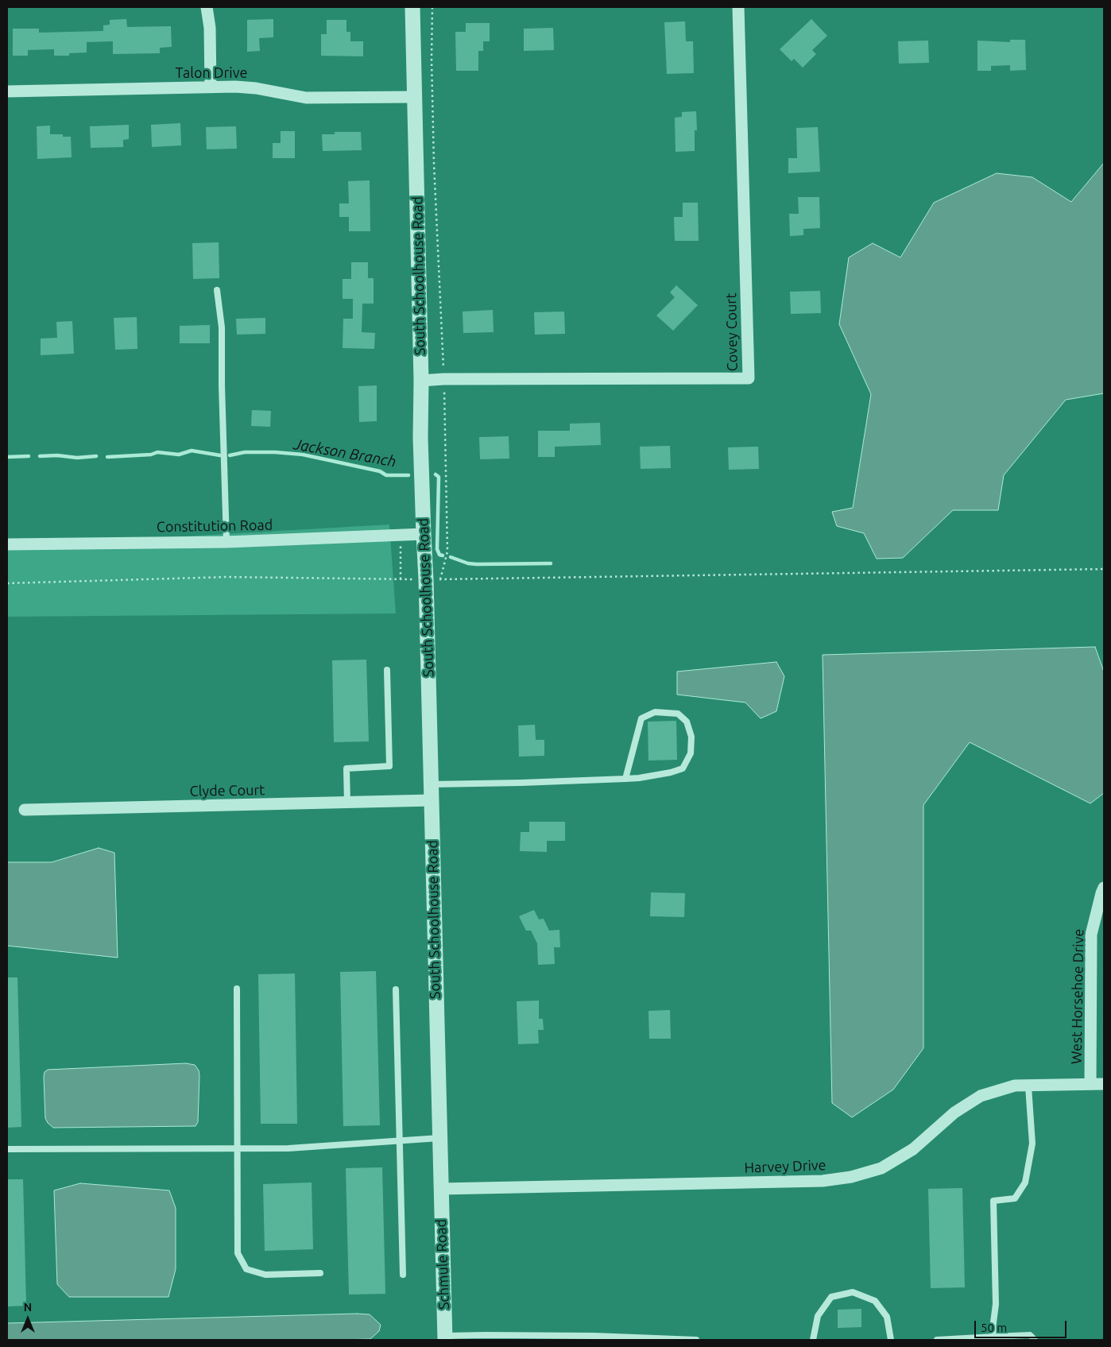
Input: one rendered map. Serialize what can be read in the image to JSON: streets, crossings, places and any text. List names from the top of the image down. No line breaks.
{"streets":{"street":["Talon Drive","South Schoolhouse Road","Covey Court","Constitution Road","Clyde Court","West Horsehoe Drive","Harvey Drive","Schmule Road"]},"crossings":[["Talon Drive","South Schoolhouse Road"],["South Schoolhouse Road","Covey Court"],["South Schoolhouse Road","Constitution Road"],["South Schoolhouse Road","Clyde Court"],["South Schoolhouse Road","Harvey Drive"],["South Schoolhouse Road","Schmule Road"],["West Horsehoe Drive","Harvey Drive"],["Harvey Drive","Schmule Road"]],"water":["Jackson Branch"],"scale_bar":"50 m","north":"top"}
